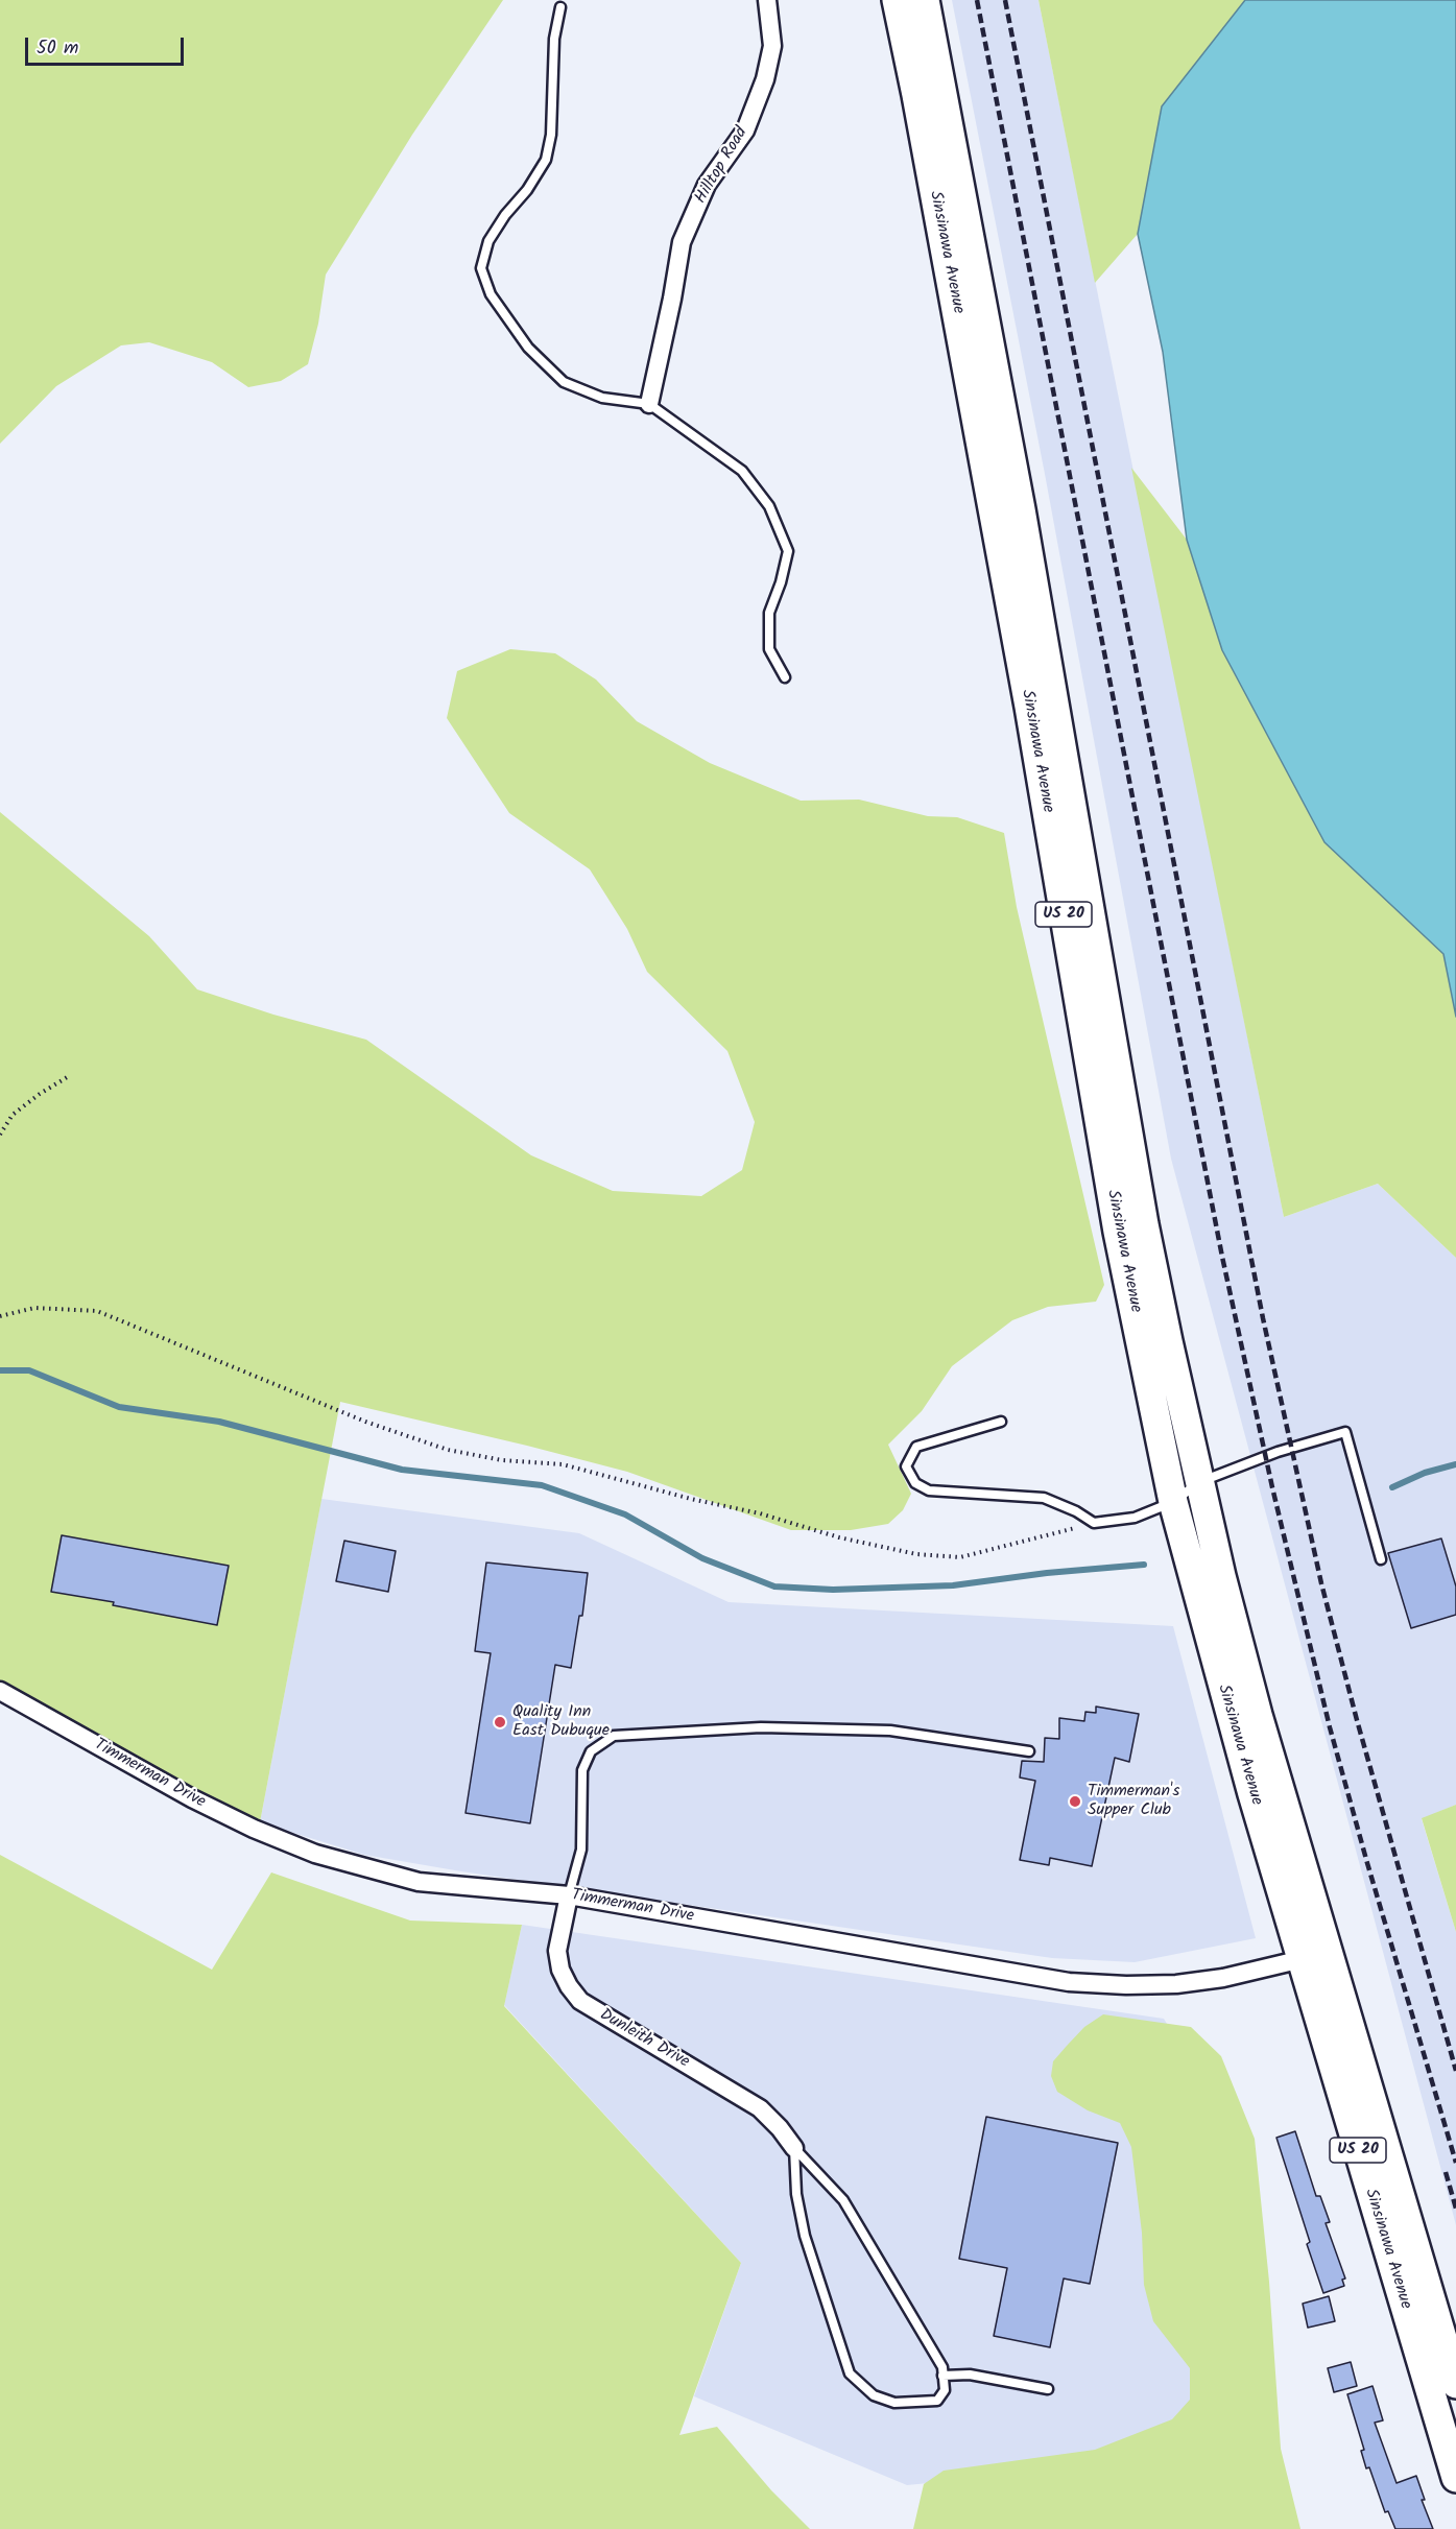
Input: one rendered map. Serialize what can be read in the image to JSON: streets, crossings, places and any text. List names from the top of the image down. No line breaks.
{"streets":{"highway":["Sinsinawa Avenue","US 20"],"street":["Hilltop Road","Timmerman Drive","Dunleith Drive"]},"crossings":[["Sinsinawa Avenue","Timmerman Drive"],["Timmerman Drive","Dunleith Drive"]],"places":["Quality Inn East Dubuque","Timmerman's Supper Club"],"scale_bar":"50 m"}
